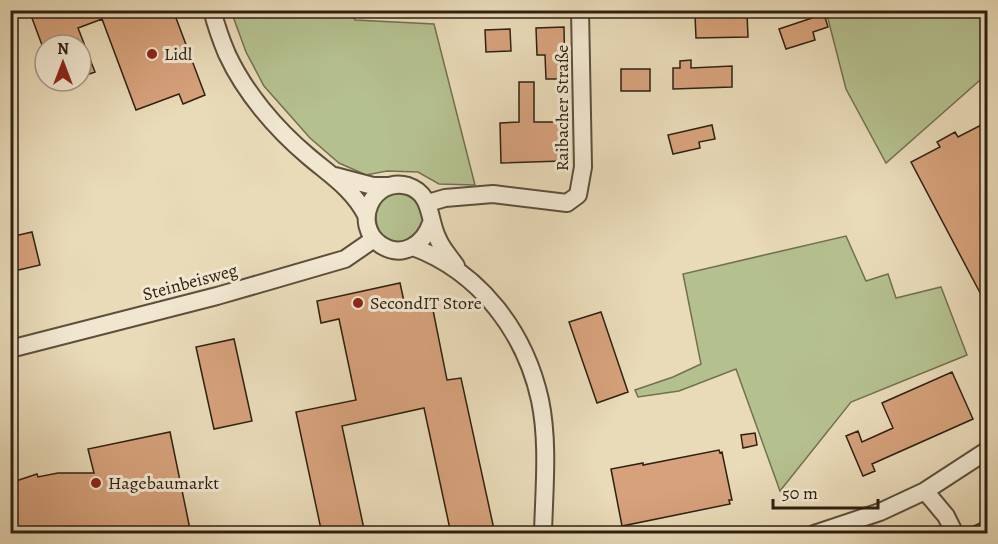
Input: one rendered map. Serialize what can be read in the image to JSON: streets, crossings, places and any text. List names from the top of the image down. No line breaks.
{"streets":{"street":["Raibacher Straße","Steinbeisweg"]},"crossings":[["Raibacher Straße","Steinbeisweg"]],"places":["Lidl","SecondIT Store","Hagebaumarkt"],"scale_bar":"50 m","north":"top"}
